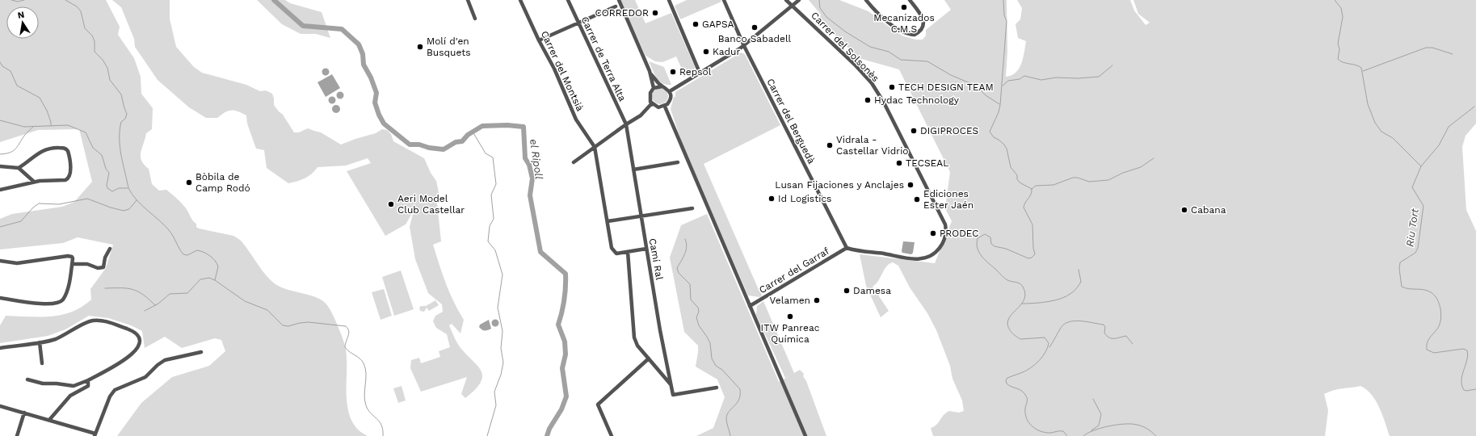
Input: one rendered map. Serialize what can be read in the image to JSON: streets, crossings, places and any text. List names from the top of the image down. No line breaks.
{"streets":{"street":["Carrer del Solsonès","Carrer de Terra Alta","Carrer del Montsià","Carrer del Berguedà","Camí Ral","Carrer del Garraf"]},"crossings":[["Carrer del Solsonès","Carrer del Berguedà"],["Carrer del Solsonès","Carrer del Garraf"],["Carrer de Terra Alta","Camí Ral"],["Carrer del Berguedà","Carrer del Garraf"]],"water":["el Ripoll","Riu Tort"],"places":["Mecanizados C.M.S","CORREDOR","GAPSA","Banco Sabadell","Molí d'en Busquets","Kadur","Repsol","TECH DESIGN TEAM","Hydac Technology","DIGIPROCES","Vidrala - Castellar Vidrio","TECSEAL","Bòbila de Camp Rodó","Lusan Fijaciones y Anclajes","Id Logistics","Ediciones Ester Jaén","Aeri Model Club Castellar","Cabana","PRODEC","Damesa","Velamen","ITW Panreac Química"],"north":"top"}
